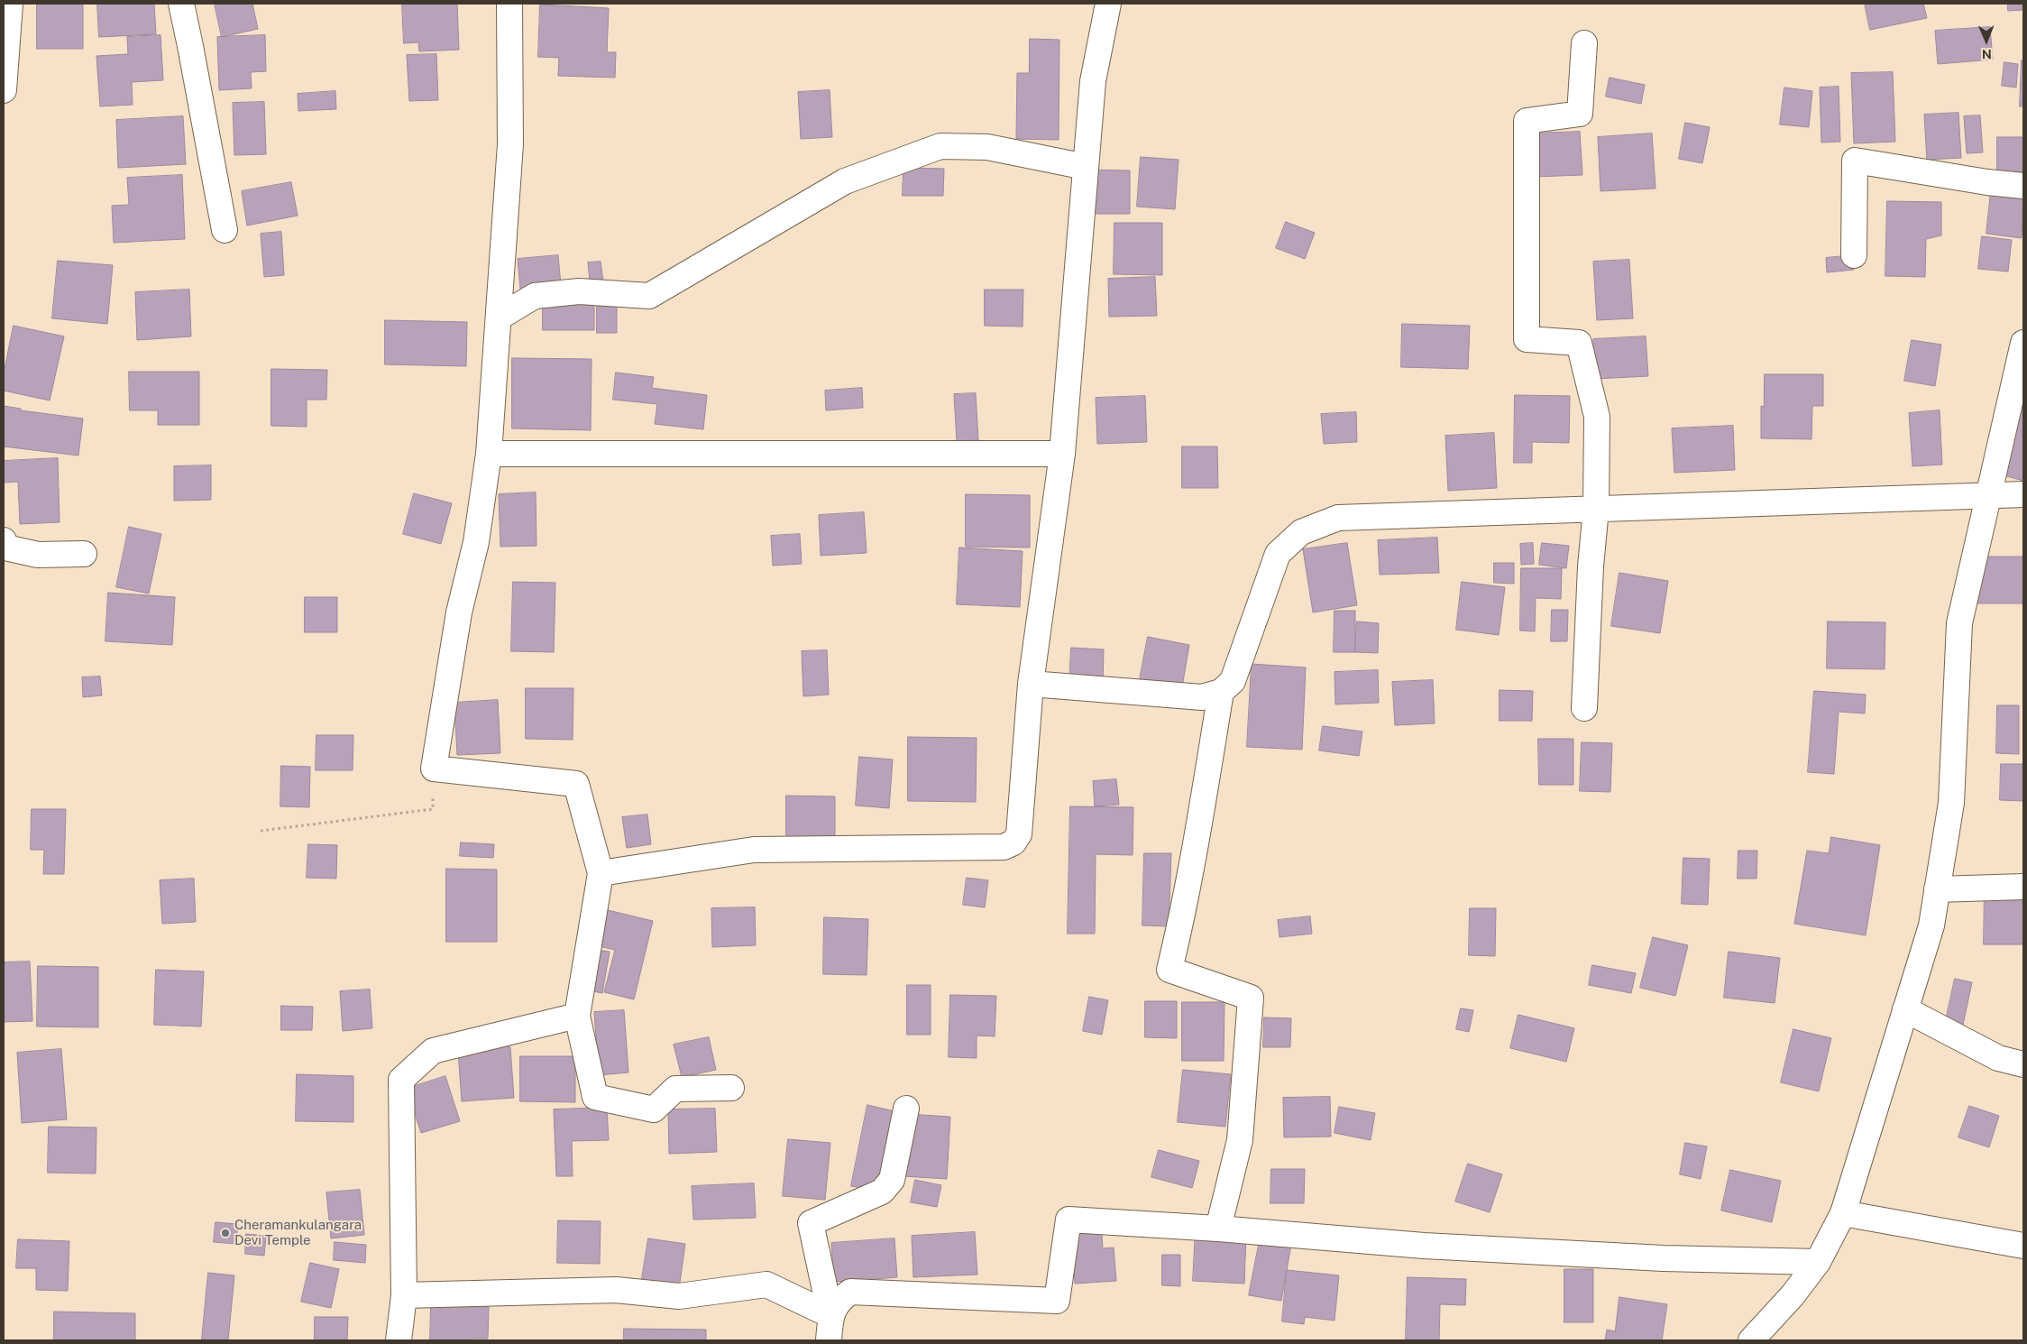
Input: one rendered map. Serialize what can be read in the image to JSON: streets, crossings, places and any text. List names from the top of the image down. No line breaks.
{"places":["Cheramankulangara Devi Temple"],"north":"bottom"}
